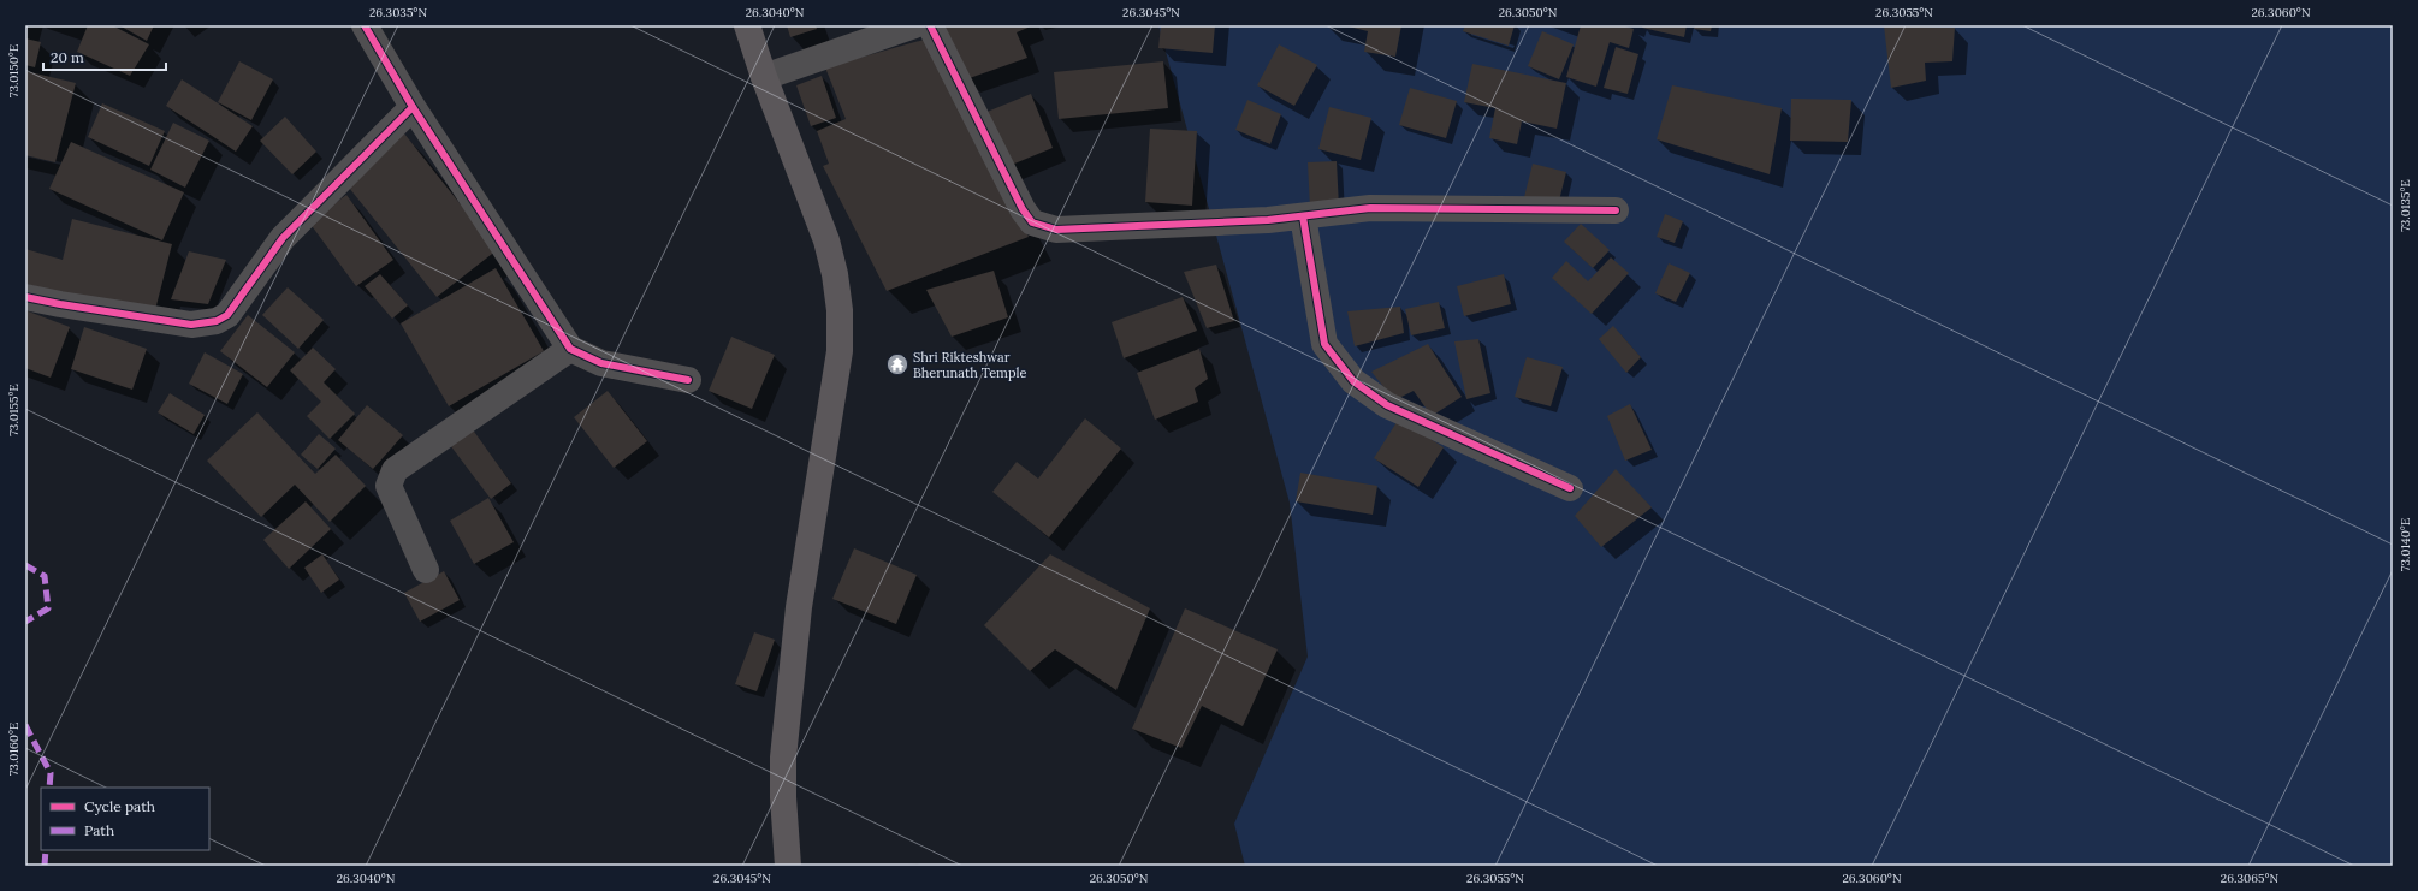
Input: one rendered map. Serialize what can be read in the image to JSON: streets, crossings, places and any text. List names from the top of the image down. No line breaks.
{"places":{"temple":["Shri Rikteshwar Bherunath Temple"]},"legend":["Cycle path","Path"],"scale_bar":"20 m","coordinates":["26.3035°N","26.3040°N","26.3045°N","26.3050°N","26.3055°N","26.3060°N","73.0150°E","73.0135°E","73.0155°E","73.0140°E","73.0160°E","26.3065°N"]}
